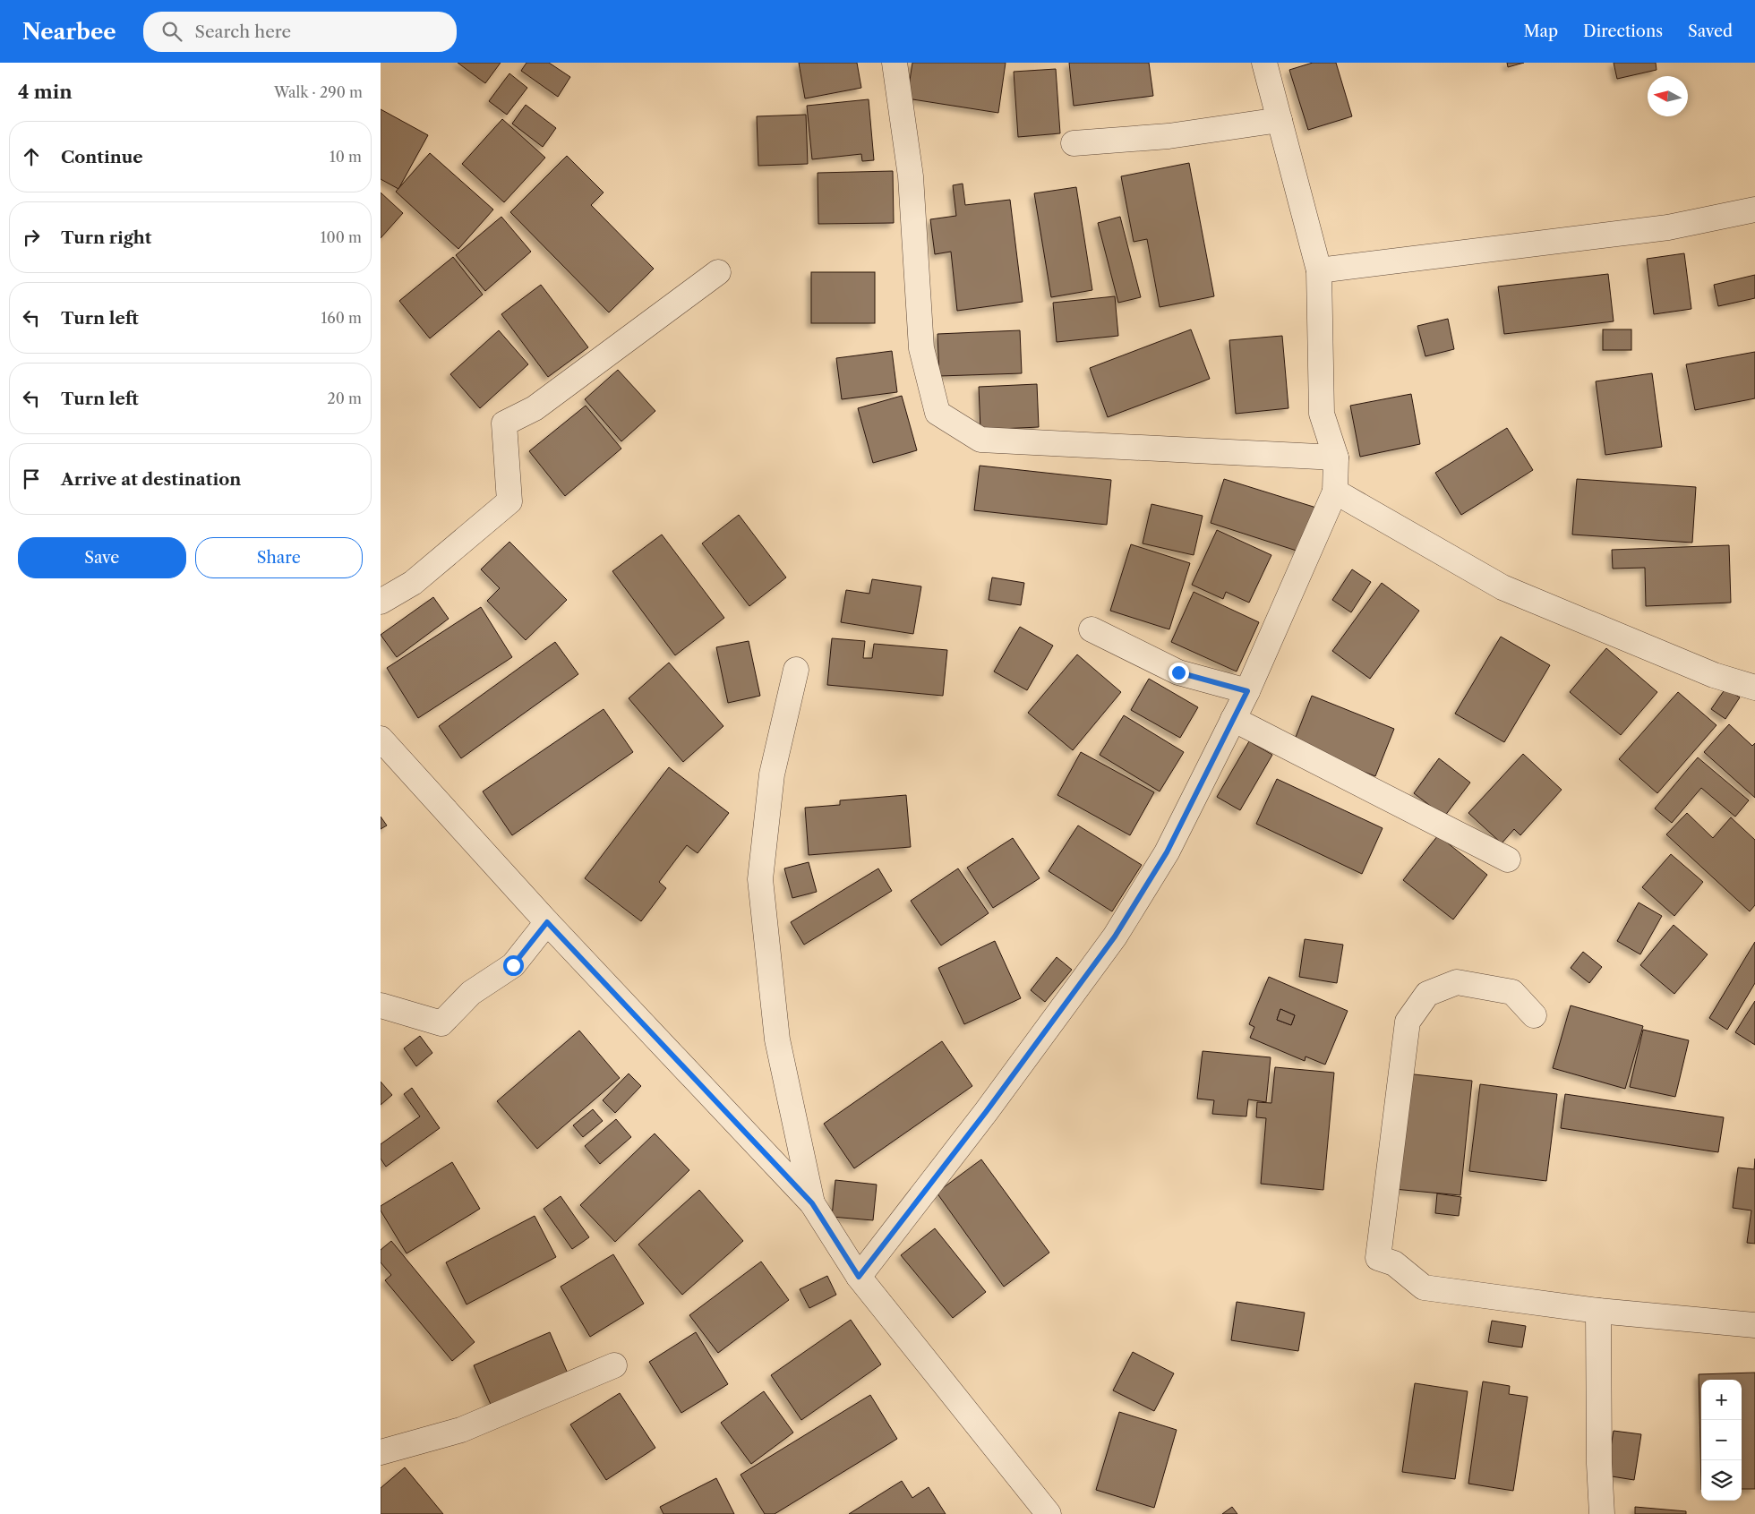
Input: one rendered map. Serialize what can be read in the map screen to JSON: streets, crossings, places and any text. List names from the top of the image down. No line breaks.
{"north":"left","page":{"header":"Nearbee","search":"Search here","nav":["Map","Directions","Saved"],"heading":["4 min","Walk · 290 m"],"list":[["Continue","10 m"],["Turn right","100 m"],["Turn left","160 m"],["Turn left","20 m"],"Arrive at destination"],"buttons":["Save","Share"],"map_buttons":["+","−"]}}
